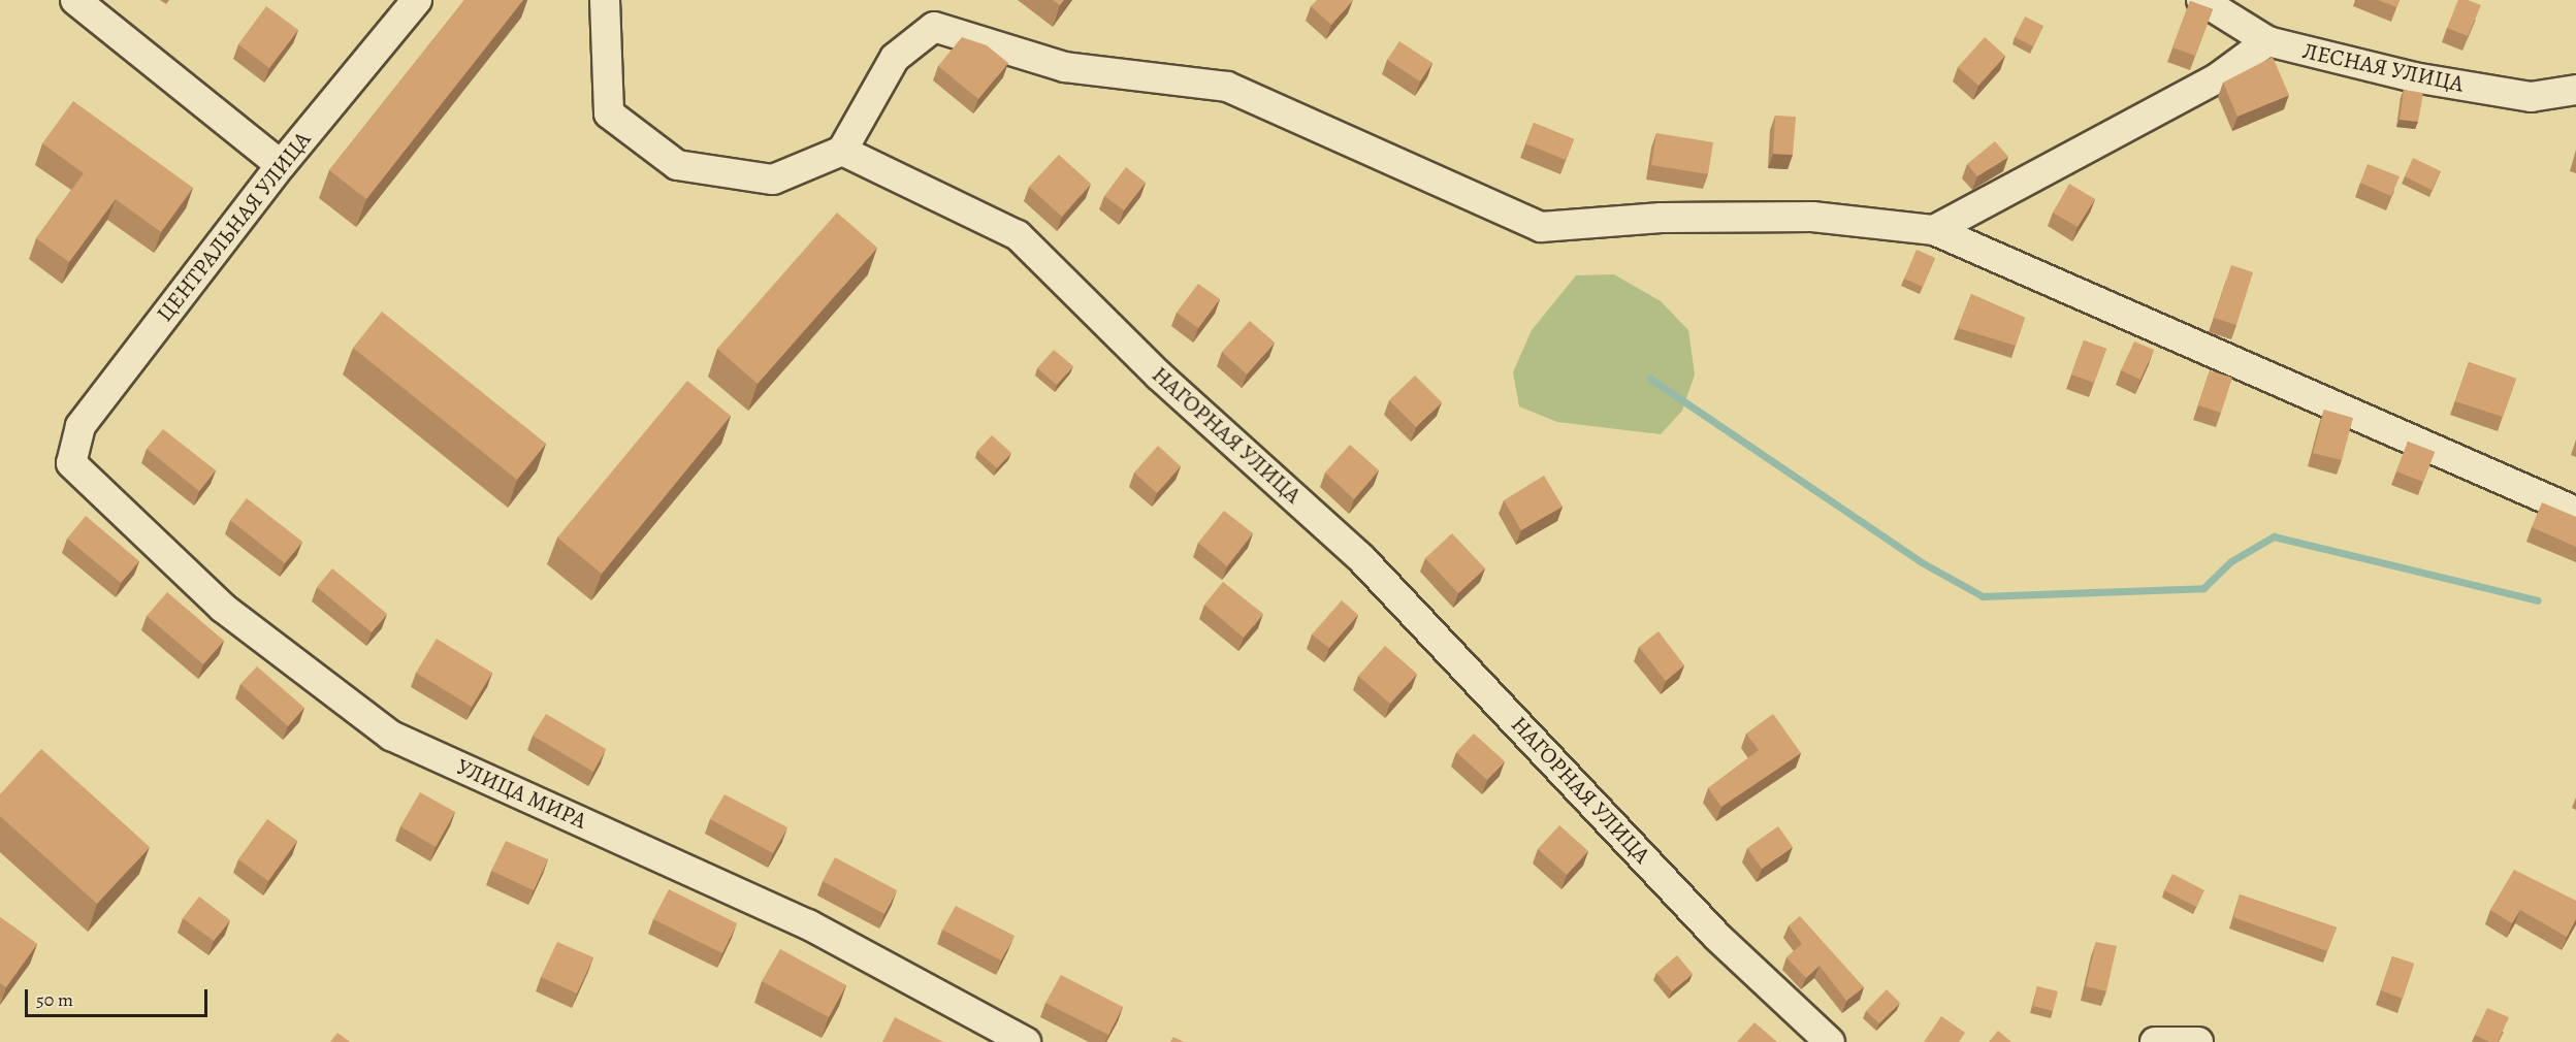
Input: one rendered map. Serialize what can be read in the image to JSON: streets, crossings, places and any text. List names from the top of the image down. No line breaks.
{"streets":{"street":["ЛЕСНАЯ УЛИЦА","ЦЕНТРАЛЬНАЯ УЛИЦА","НАГОРНАЯ УЛИЦА","УЛИЦА МИРА"]},"crossings":[["ЦЕНТРАЛЬНАЯ УЛИЦА","УЛИЦА МИРА"]],"scale_bar":"50 m"}
